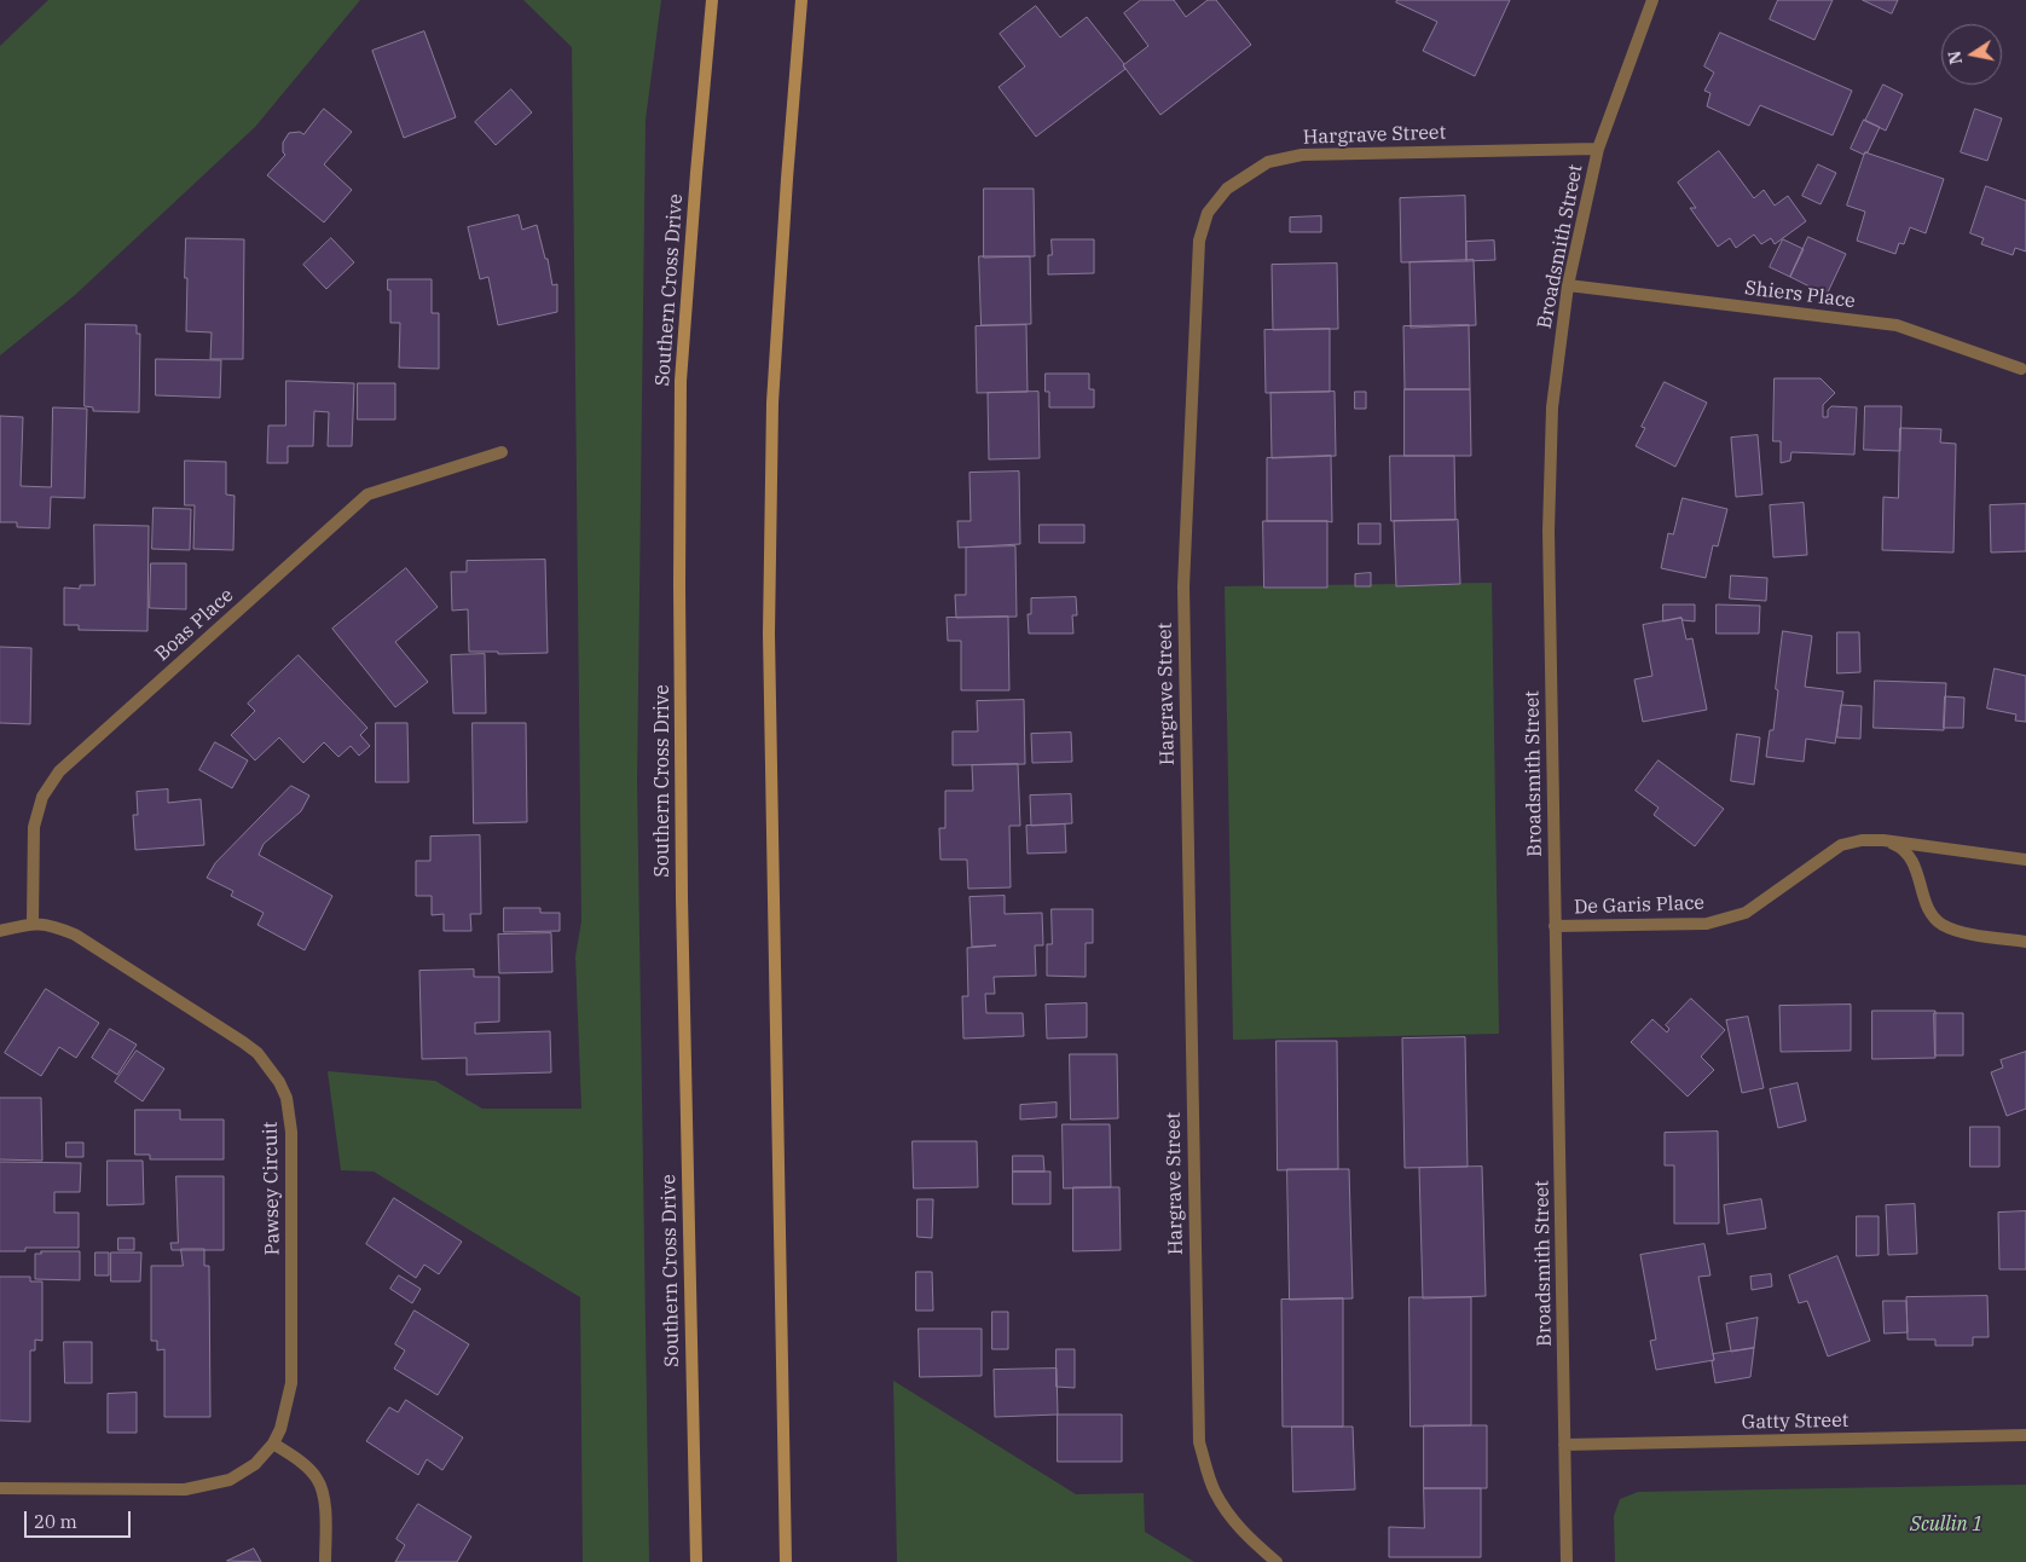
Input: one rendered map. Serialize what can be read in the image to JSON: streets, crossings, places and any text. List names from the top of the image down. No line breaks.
{"streets":{"main road":["Southern Cross Drive"],"street":["Hargrave Street","Broadsmith Street","Shiers Place","Boas Place","De Garis Place","Pawsey Circuit","Gatty Street"]},"crossings":[["Hargrave Street","Broadsmith Street"],["Broadsmith Street","Shiers Place"],["Broadsmith Street","De Garis Place"],["Broadsmith Street","Gatty Street"],["Boas Place","Pawsey Circuit"]],"parks":["Scullin 1"],"scale_bar":"20 m","north":"left"}
